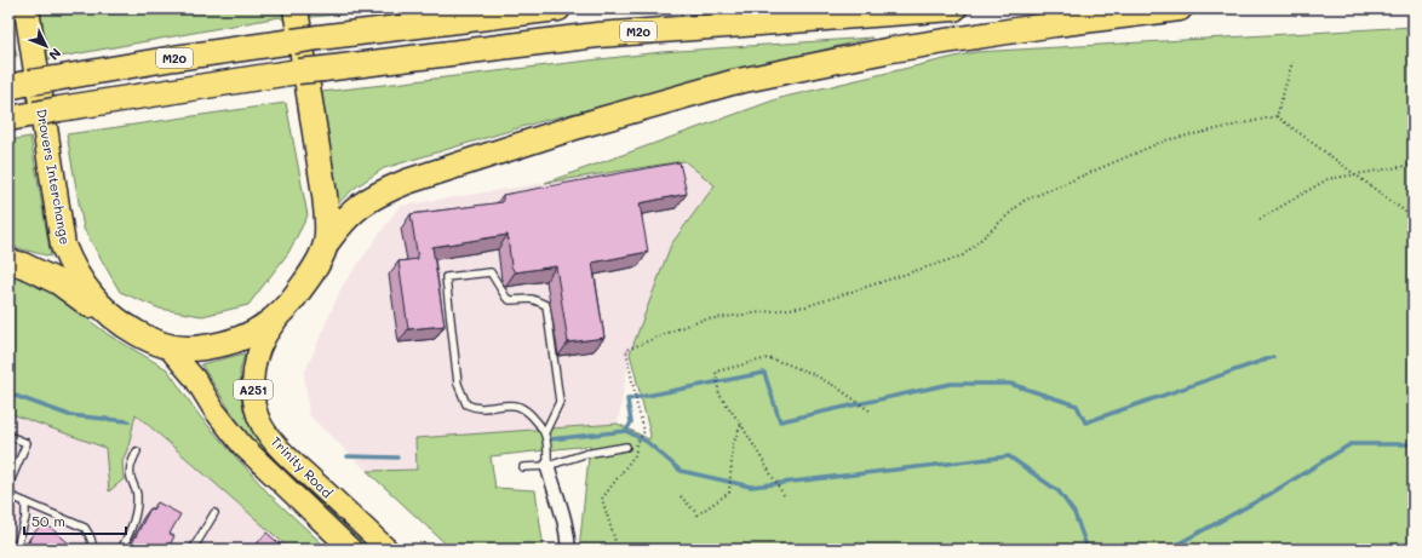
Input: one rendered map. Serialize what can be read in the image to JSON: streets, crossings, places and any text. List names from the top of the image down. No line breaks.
{"streets":{"highway":["M20","Drovers Interchange"],"main road":["A251","Trinity Road"]},"crossings":[["Drovers Interchange","Trinity Road"]],"scale_bar":"50 m","north":"bottom right"}
